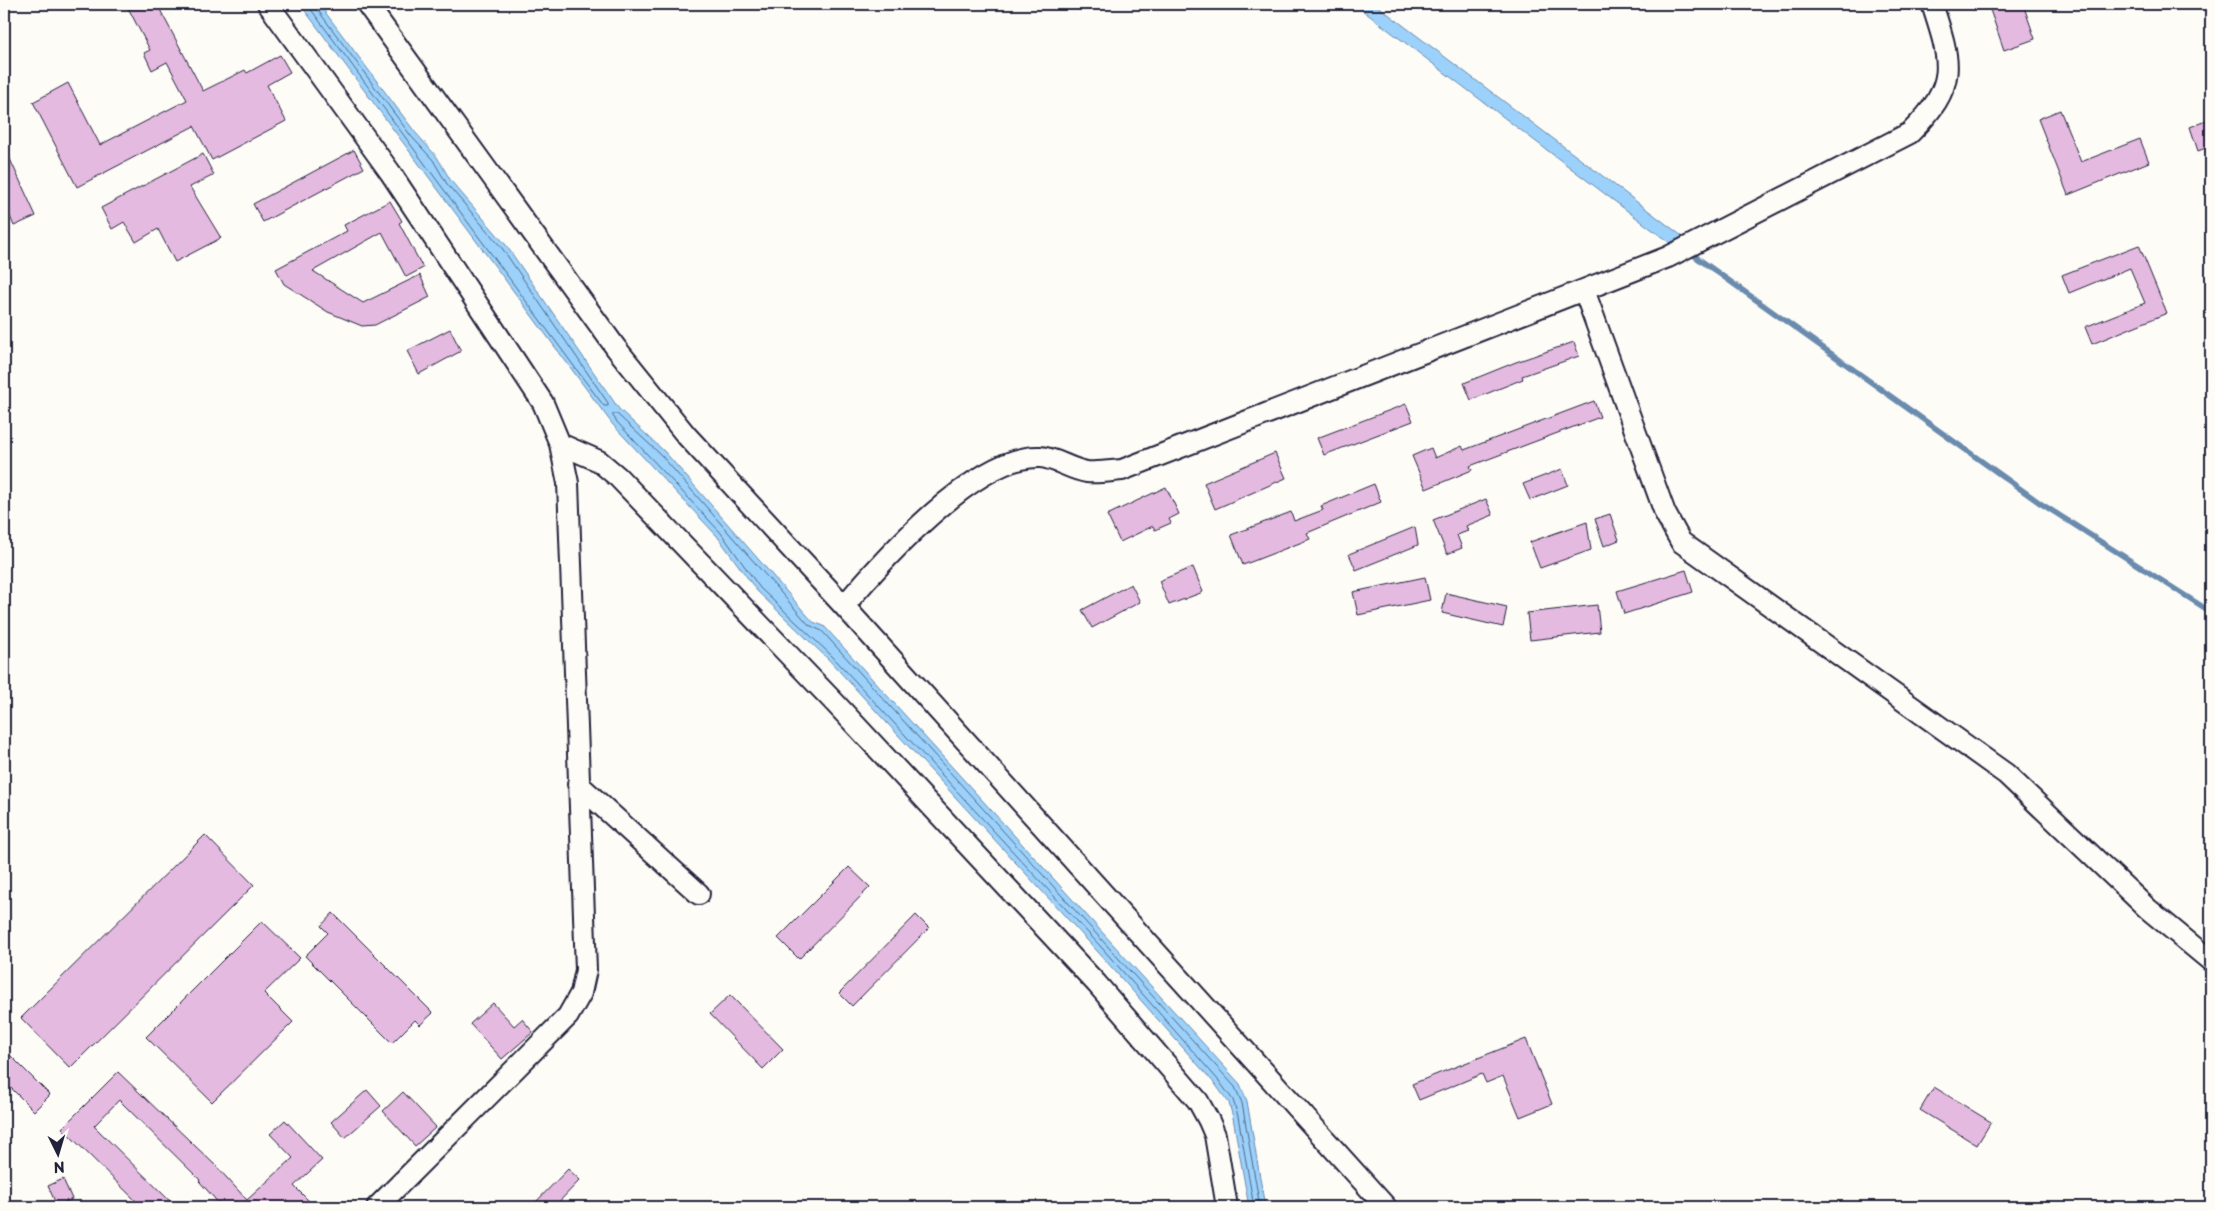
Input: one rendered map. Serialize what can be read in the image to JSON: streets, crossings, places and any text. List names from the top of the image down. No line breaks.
{"north":"bottom"}
